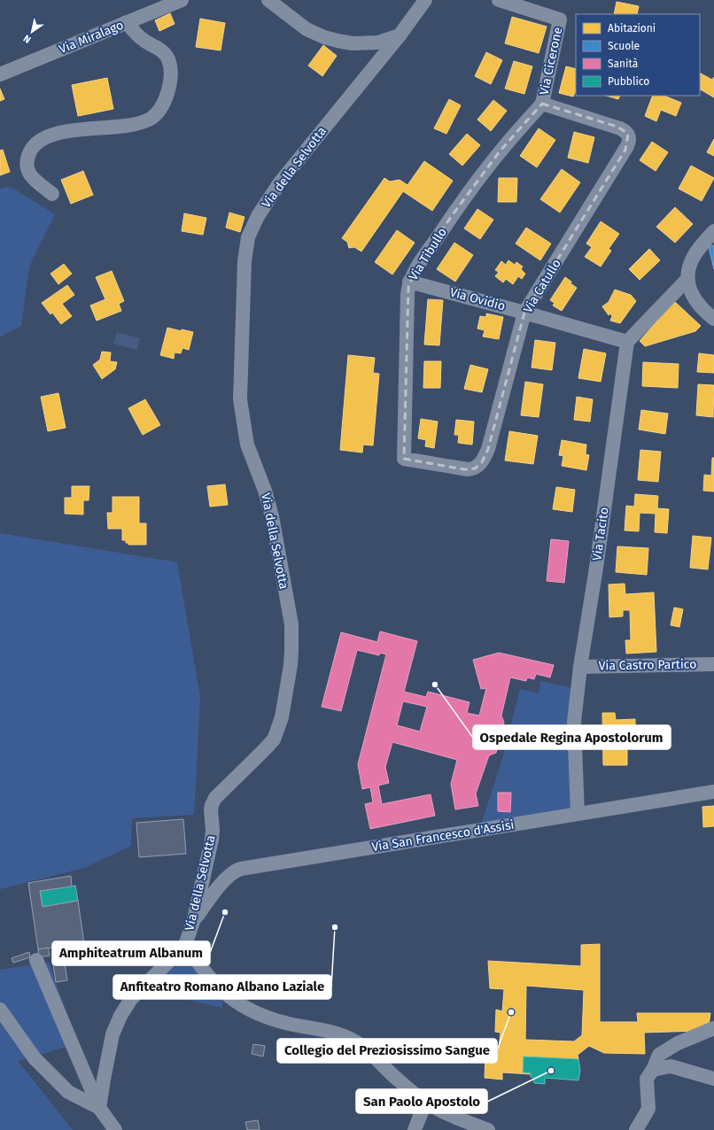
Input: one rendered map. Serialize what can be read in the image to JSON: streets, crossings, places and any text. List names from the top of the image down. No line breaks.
{"streets":{"street":["Via Miralago","Via Cicerone","Via della Selvotta","Via Tibullo","Via Catullo","Via Ovidio","Via Tacito","Via Castro Partico","Via San Francesco d'Assisi"]},"crossings":[["Via Cicerone","Via Tibullo"],["Via Cicerone","Via Catullo"],["Via della Selvotta","Via San Francesco d'Assisi"],["Via Tibullo","Via Catullo"],["Via Tibullo","Via Ovidio"],["Via Catullo","Via Ovidio"],["Via Ovidio","Via Tacito"],["Via Tacito","Via Castro Partico"],["Via Tacito","Via San Francesco d'Assisi"]],"places":["Ospedale Regina Apostolorum","Amphiteatrum Albanum","Anfiteatro Romano Albano Laziale","Collegio del Preziosissimo Sangue","San Paolo Apostolo"],"legend":["Abitazioni","Scuole","Sanità","Pubblico"],"north":"bottom left"}
